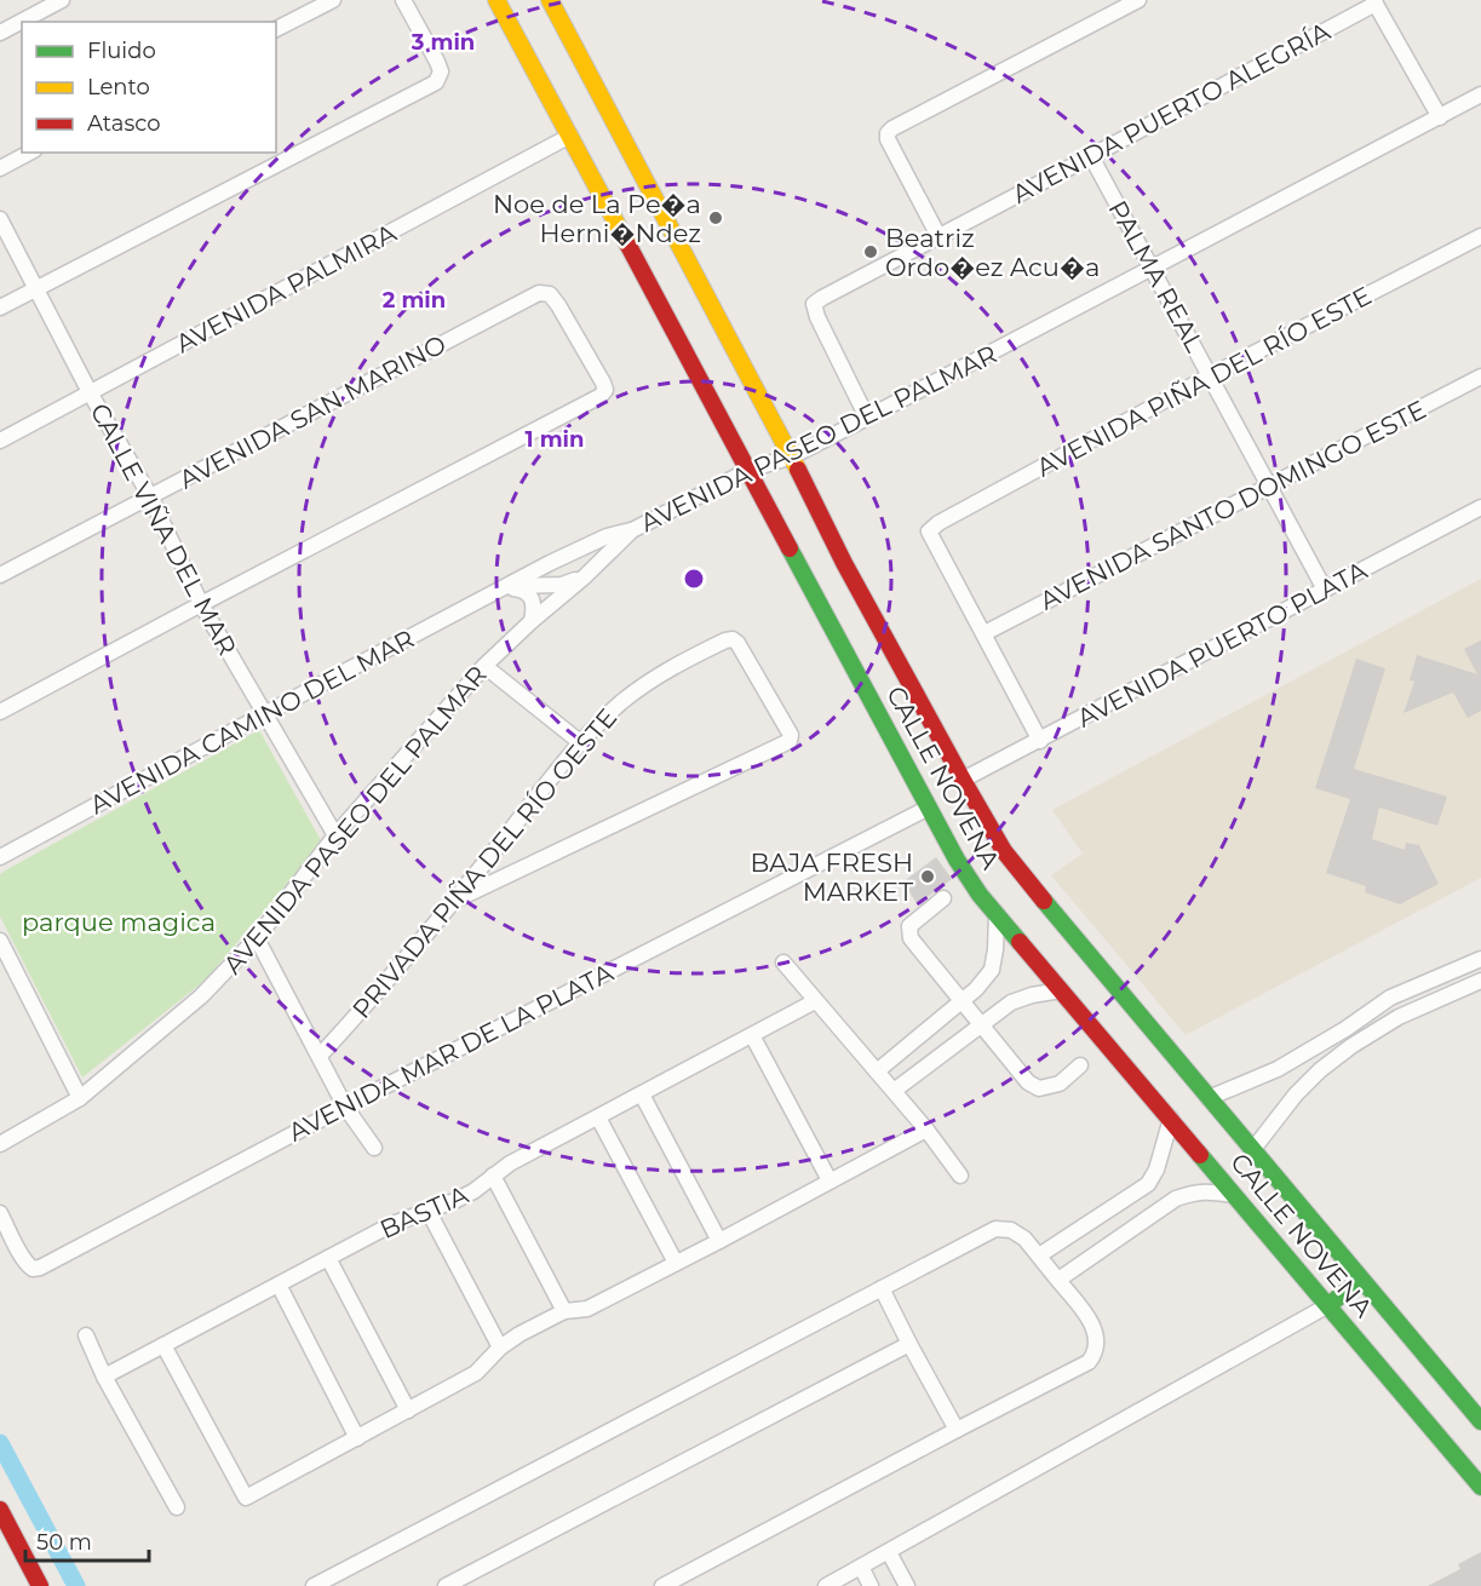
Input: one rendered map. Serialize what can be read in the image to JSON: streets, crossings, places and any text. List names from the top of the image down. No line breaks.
{"streets":{"main road":["CALLE NOVENA"],"street":["AVENIDA PUERTO ALEGRÍA","PALMA REAL","AVENIDA PALMIRA","AVENIDA PIÑA DEL RÍO ESTE","AVENIDA SAN MARINO","AVENIDA PASEO DEL PALMAR","AVENIDA SANTO DOMINGO ESTE","CALLE VIÑA DEL MAR","AVENIDA PUERTO PLATA","AVENIDA CAMINO DEL MAR","PRIVADA PIÑA DEL RÍO OESTE","AVENIDA MAR DE LA PLATA","BASTIA"]},"crossings":[["AVENIDA PUERTO ALEGRÍA","PALMA REAL"],["AVENIDA PUERTO ALEGRÍA","AVENIDA PASEO DEL PALMAR"],["PALMA REAL","AVENIDA PIÑA DEL RÍO ESTE"],["PALMA REAL","AVENIDA PASEO DEL PALMAR"],["PALMA REAL","AVENIDA SANTO DOMINGO ESTE"],["PALMA REAL","AVENIDA PUERTO PLATA"],["AVENIDA PALMIRA","CALLE VIÑA DEL MAR"],["AVENIDA PALMIRA","CALLE NOVENA"],["AVENIDA PIÑA DEL RÍO ESTE","AVENIDA SANTO DOMINGO ESTE"],["AVENIDA SAN MARINO","CALLE VIÑA DEL MAR"],["AVENIDA PASEO DEL PALMAR","CALLE VIÑA DEL MAR"],["AVENIDA PASEO DEL PALMAR","AVENIDA CAMINO DEL MAR"],["AVENIDA PASEO DEL PALMAR","CALLE NOVENA"],["CALLE VIÑA DEL MAR","AVENIDA CAMINO DEL MAR"],["AVENIDA PUERTO PLATA","CALLE NOVENA"],["CALLE NOVENA","AVENIDA MAR DE LA PLATA"]],"parks":["parque magica"],"places":["Noe de La Pe�a Herni�Ndez","Beatriz Ordo�ez Acu�a","BAJA FRESH MARKET"],"legend":["Fluido","Lento","Atasco"],"scale_bar":"50 m","rings":["3 min","2 min","1 min"]}
